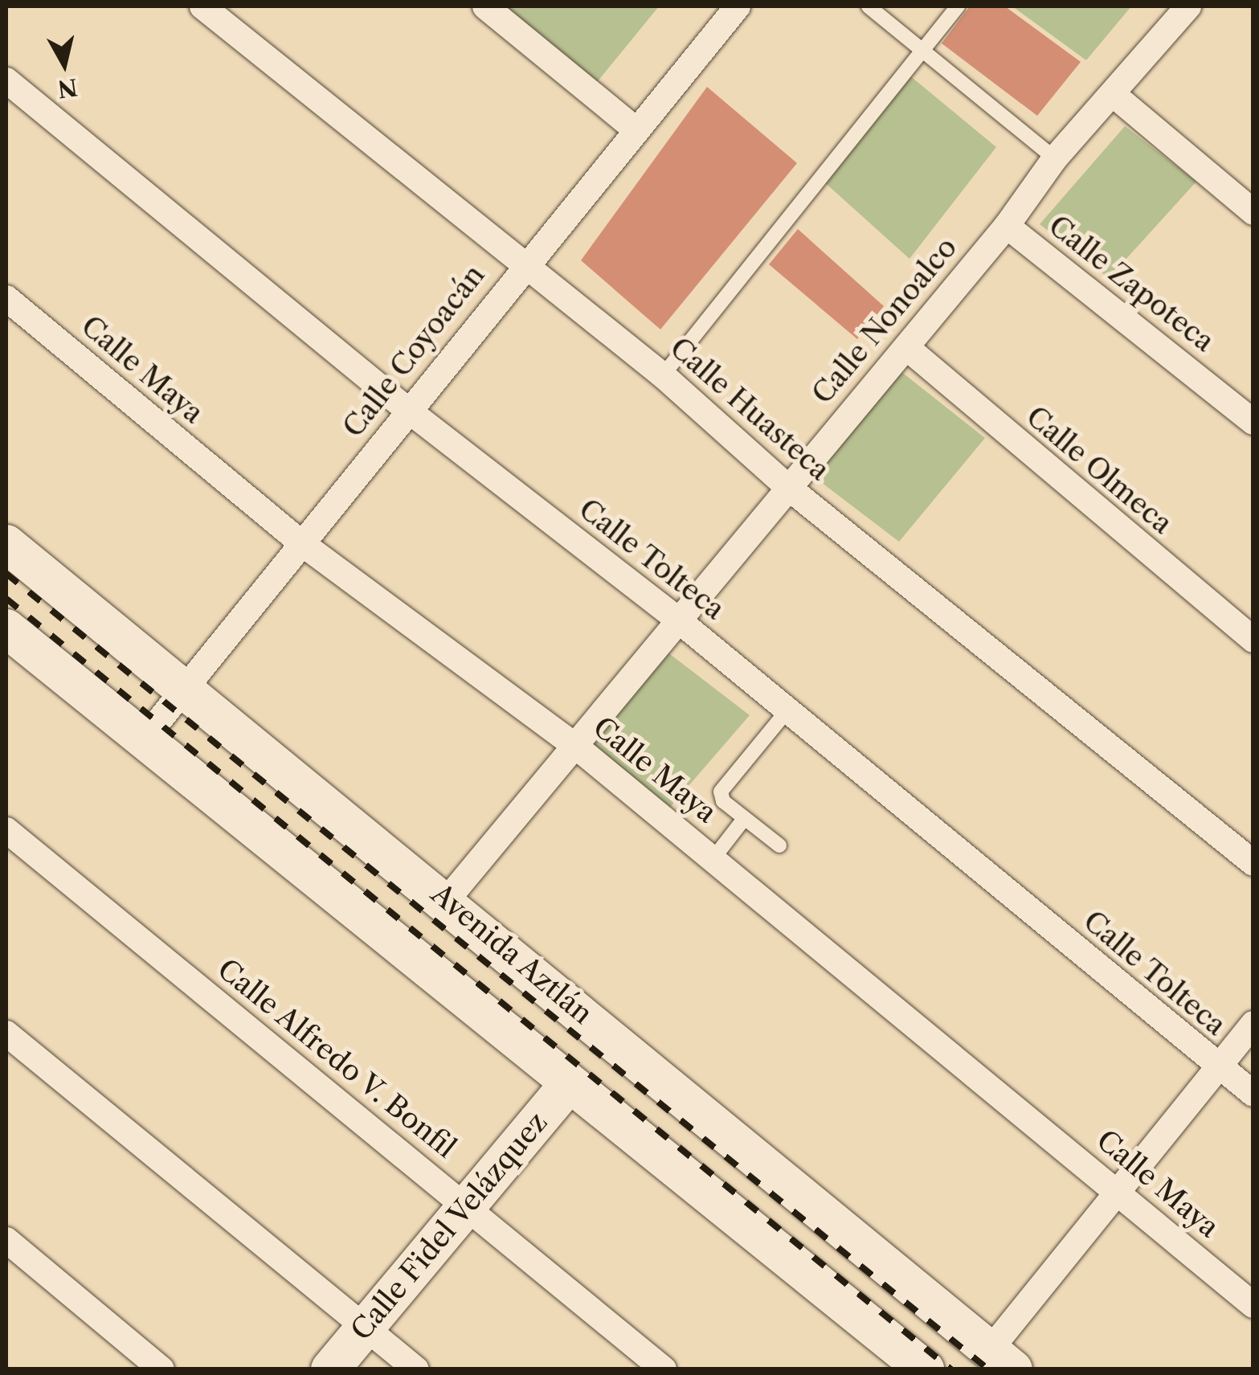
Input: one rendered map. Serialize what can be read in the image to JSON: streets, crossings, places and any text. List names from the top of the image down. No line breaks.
{"streets":{"main road":["Avenida Aztlán","Calle Fidel Velázquez"],"street":["Calle Zapoteca","Calle Nonoalco","Calle Coyoacán","Calle Maya","Calle Huasteca","Calle Olmeca","Calle Tolteca","Calle Alfredo V. Bonfil"]},"crossings":[["Calle Zapoteca","Calle Nonoalco"],["Calle Nonoalco","Calle Maya"],["Calle Nonoalco","Calle Huasteca"],["Calle Nonoalco","Calle Olmeca"],["Calle Nonoalco","Calle Tolteca"],["Calle Nonoalco","Avenida Aztlán"],["Calle Coyoacán","Calle Maya"],["Calle Coyoacán","Calle Huasteca"],["Calle Coyoacán","Calle Tolteca"],["Calle Coyoacán","Avenida Aztlán"],["Calle Alfredo V. Bonfil","Calle Fidel Velázquez"]],"north":"bottom"}
